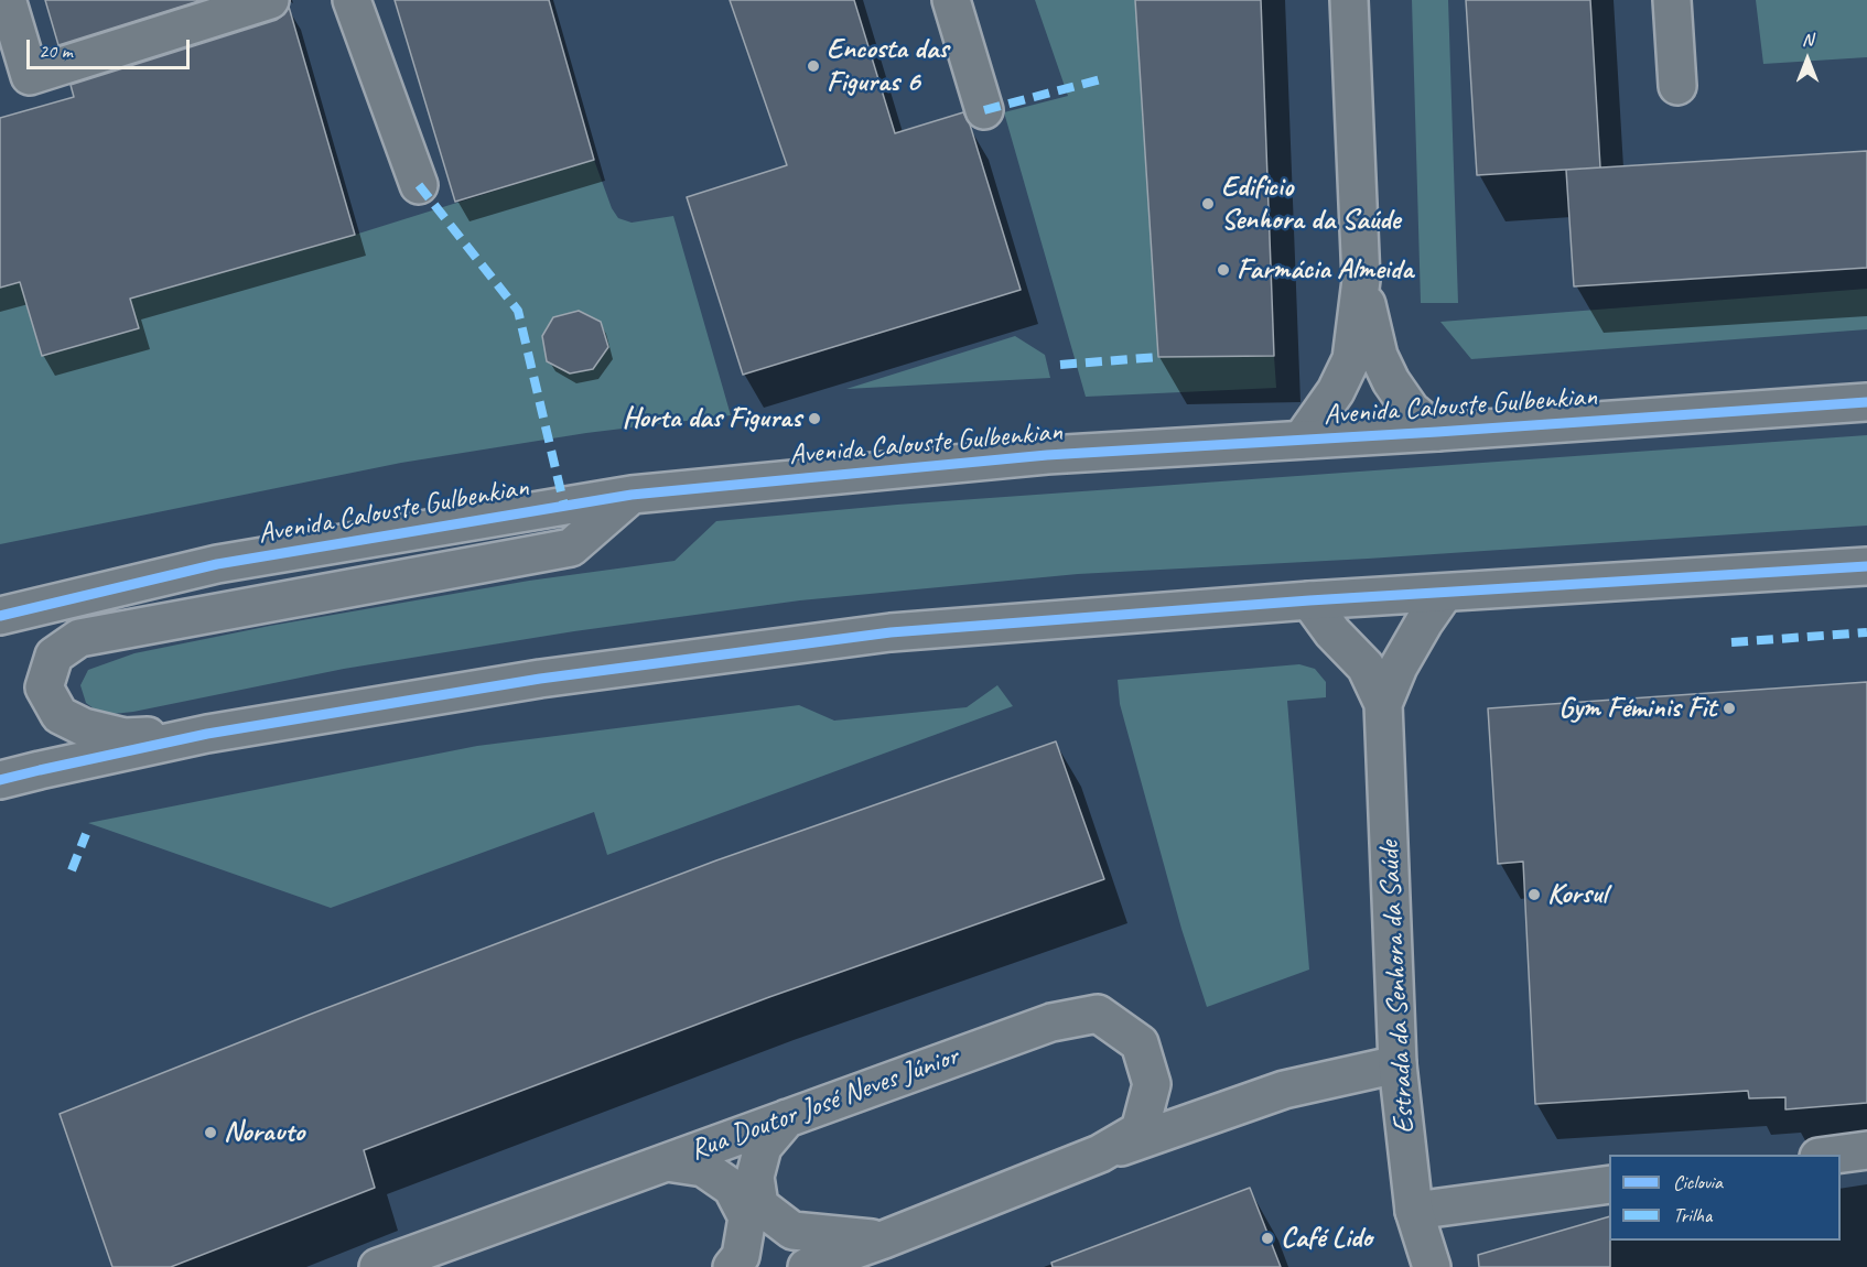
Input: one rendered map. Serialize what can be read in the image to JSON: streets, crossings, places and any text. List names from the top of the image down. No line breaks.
{"streets":{"main road":["Avenida Calouste Gulbenkian","Estrada da Senhora da Saúde","Rua Doutor José Neves Júnior"]},"crossings":[["Estrada da Senhora da Saúde","Rua Doutor José Neves Júnior"]],"places":["Encosta das Figuras 6","Edificio Senhora da Saúde","Farmácia Almeida","Horta das Figuras","Gym Féminis Fit","Korsul","Norauto","Café Lido"],"legend":["Ciclovia","Trilha"],"scale_bar":"20 m","north":"top"}
